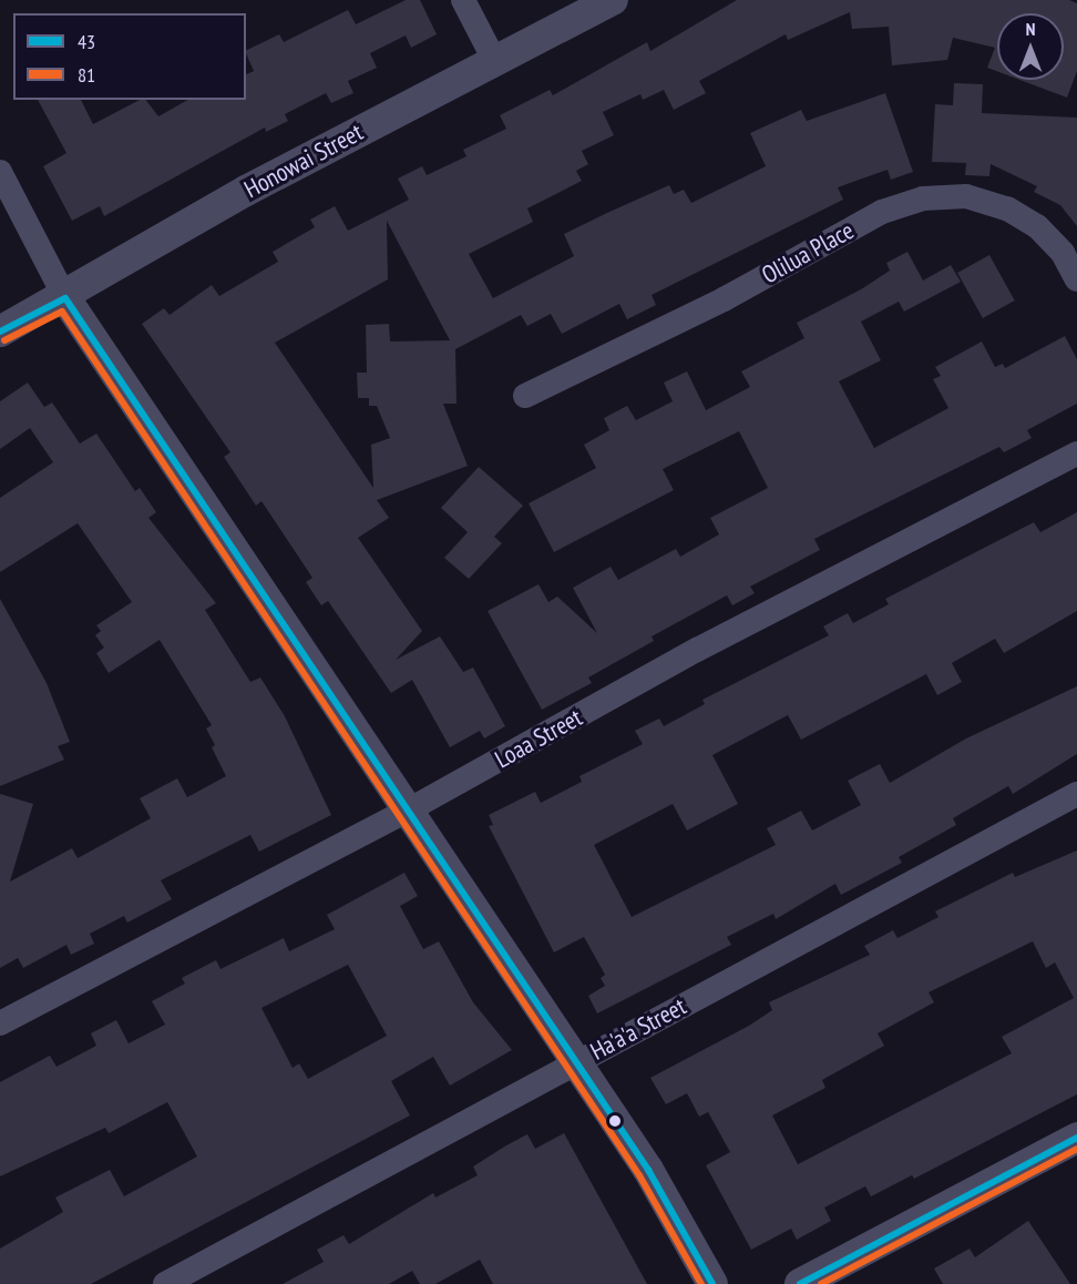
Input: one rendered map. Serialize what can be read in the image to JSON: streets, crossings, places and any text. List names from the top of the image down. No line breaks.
{"streets":{"street":["Honowai Street","Olilua Place","Loaa Street","Ha'a'a Street"]},"lines":["transit line 43","transit line 81"],"legend":["43","81"],"north":"top"}
